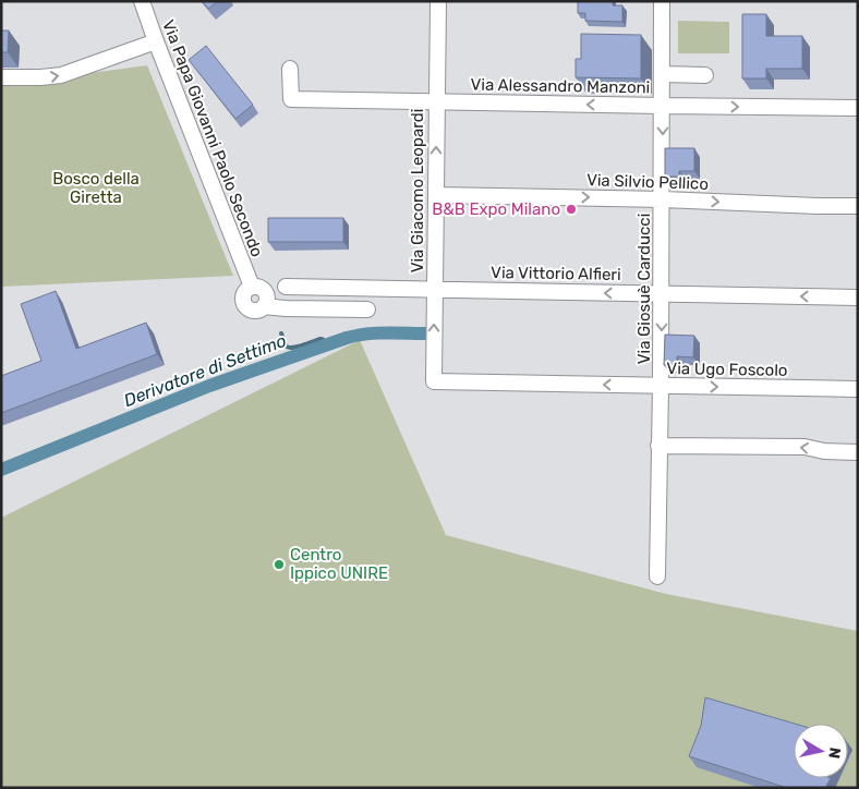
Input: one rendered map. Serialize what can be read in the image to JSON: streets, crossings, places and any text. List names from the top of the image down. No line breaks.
{"streets":{"street":["Via Alessandro Manzoni","Via Papa Giovanni Paolo Secondo","Via Silvio Pellico","Via Giacomo Leopardi","Via Vittorio Alfieri","Via Giosuè Carducci","Via Ugo Foscolo"]},"crossings":[["Via Alessandro Manzoni","Via Giacomo Leopardi"],["Via Alessandro Manzoni","Via Giosuè Carducci"],["Via Silvio Pellico","Via Giacomo Leopardi"],["Via Silvio Pellico","Via Giosuè Carducci"],["Via Giacomo Leopardi","Via Vittorio Alfieri"],["Via Giacomo Leopardi","Via Ugo Foscolo"],["Via Vittorio Alfieri","Via Giosuè Carducci"],["Via Giosuè Carducci","Via Ugo Foscolo"]],"one_way":["Via Silvio Pellico","Via Giacomo Leopardi","Via Vittorio Alfieri"],"water":["Derivatore di Settimo"],"parks":["Bosco della Giretta"],"places":["B&B Expo Milano","Centro Ippico UNIRE"],"north":"right"}
